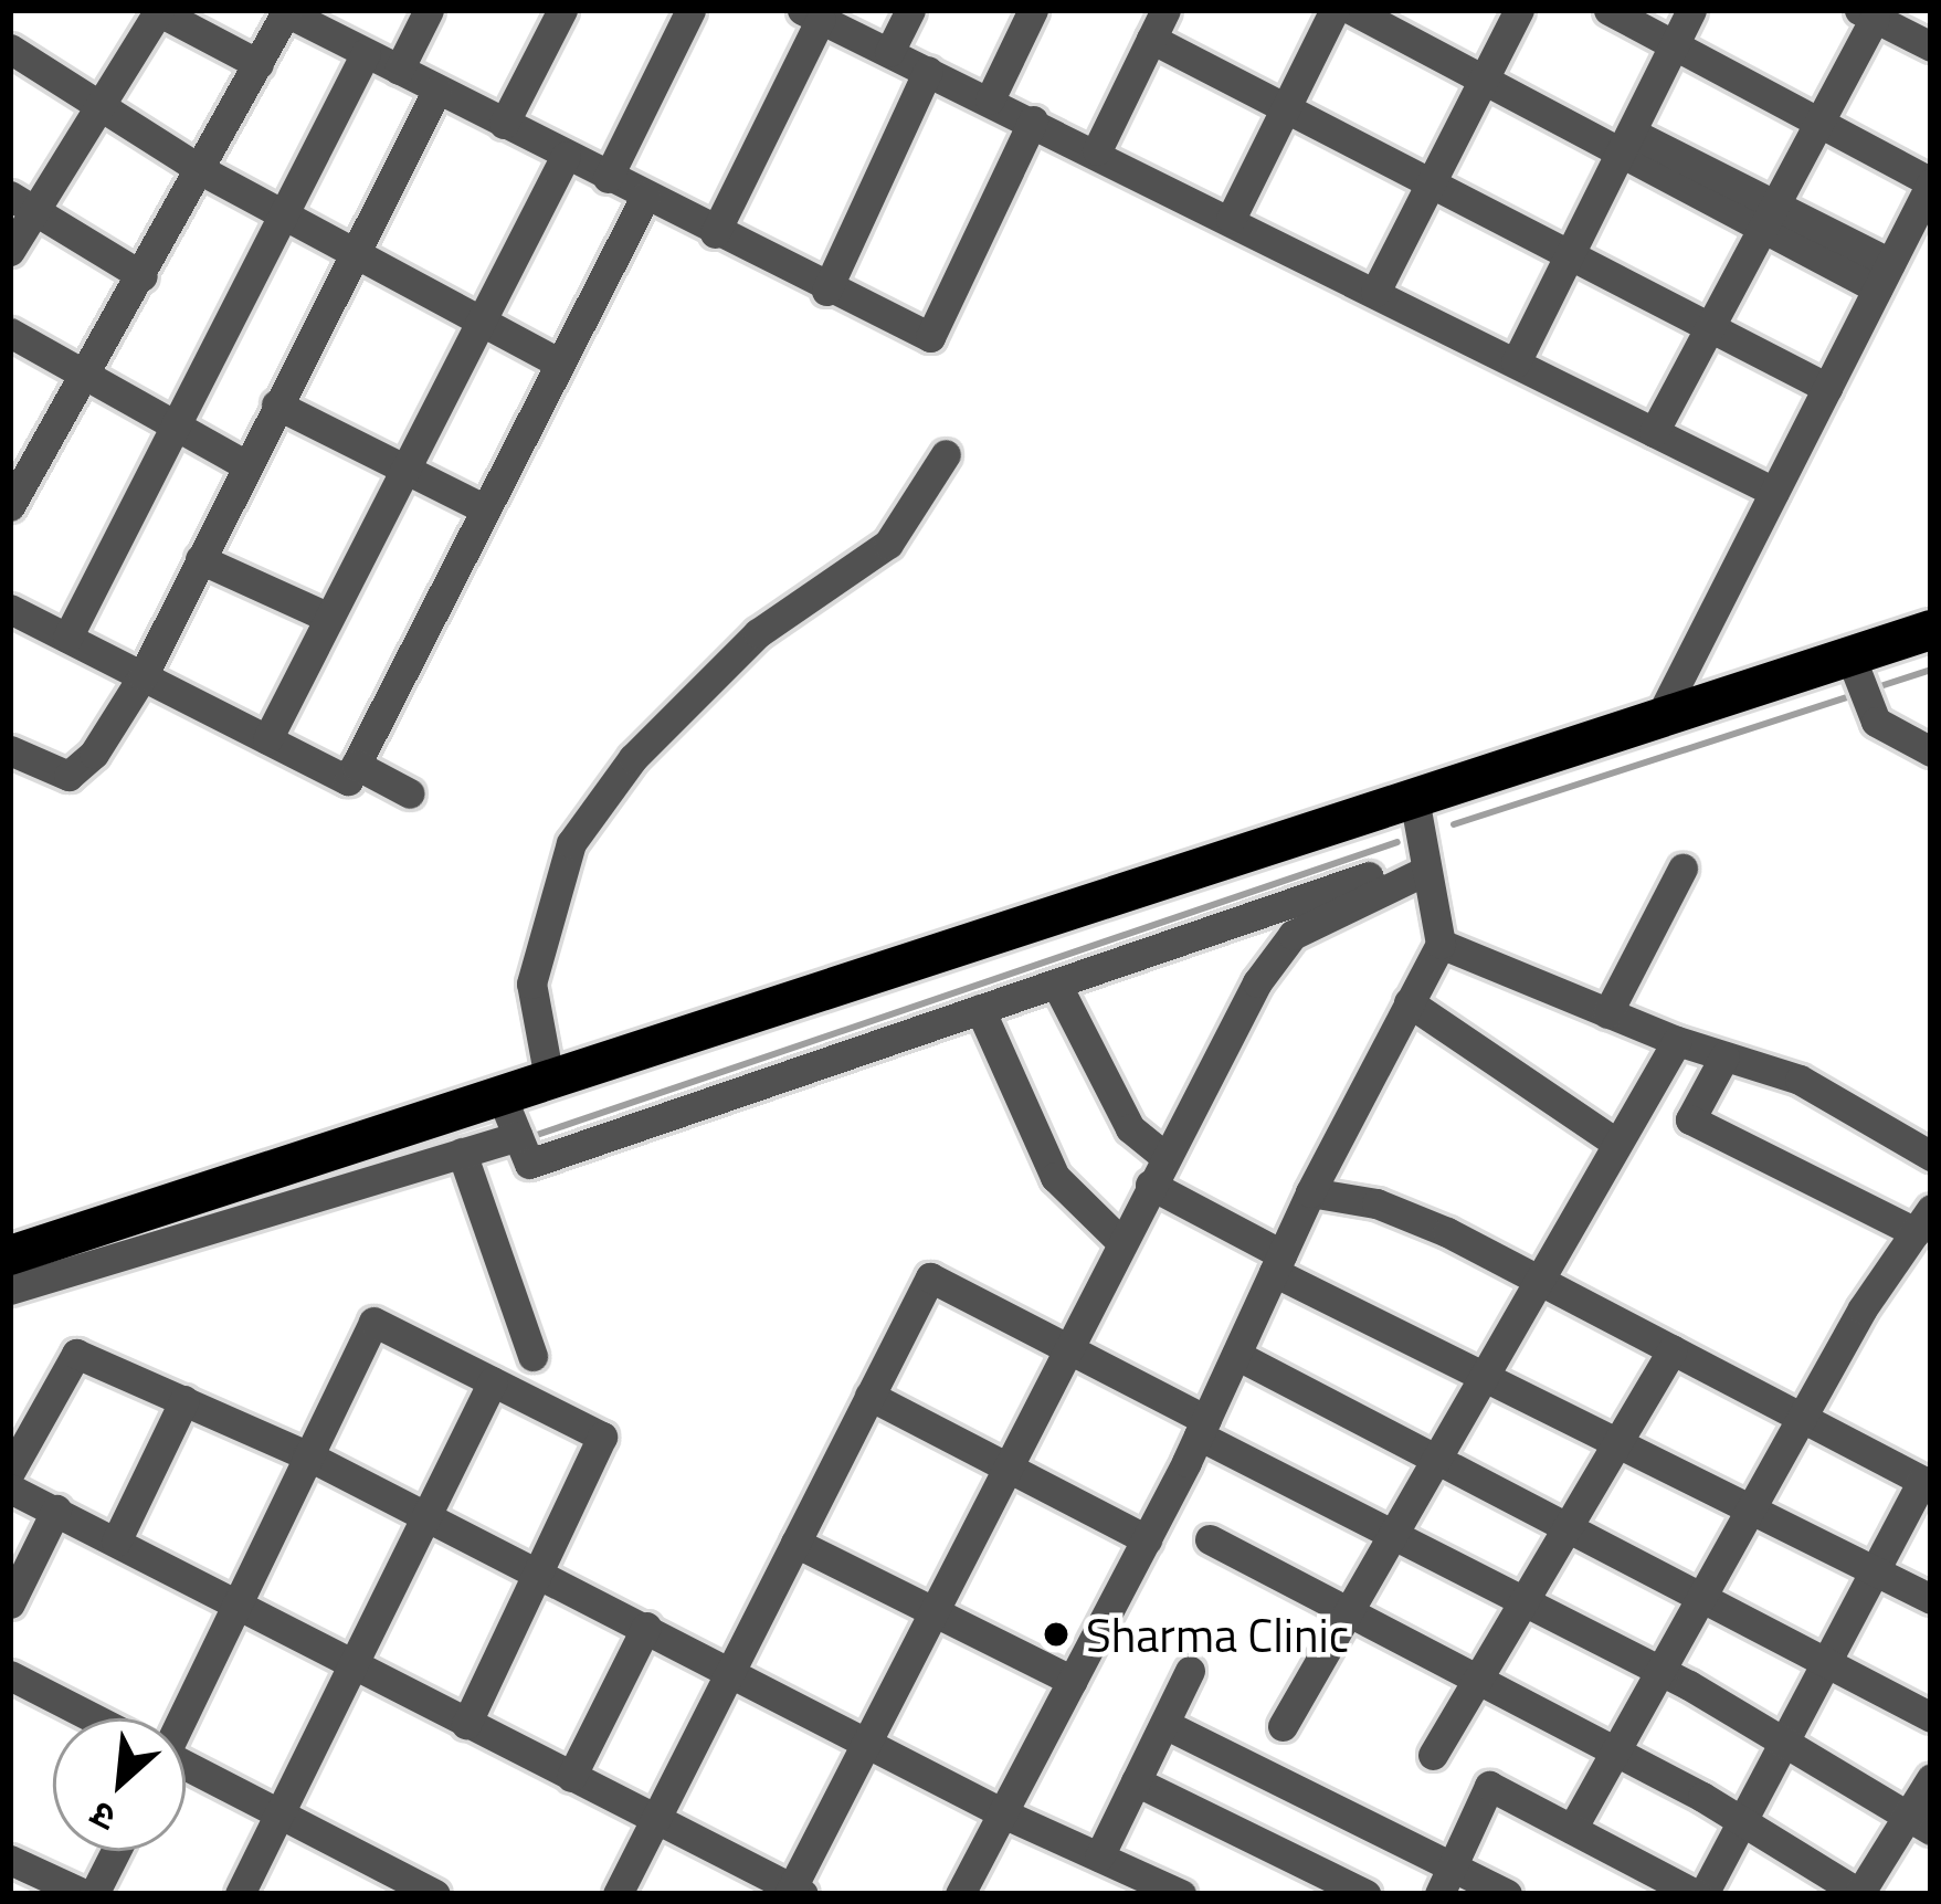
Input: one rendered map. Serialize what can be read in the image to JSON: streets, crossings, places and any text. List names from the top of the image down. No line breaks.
{"places":["Sharma Clinic"],"north":"bottom left"}
